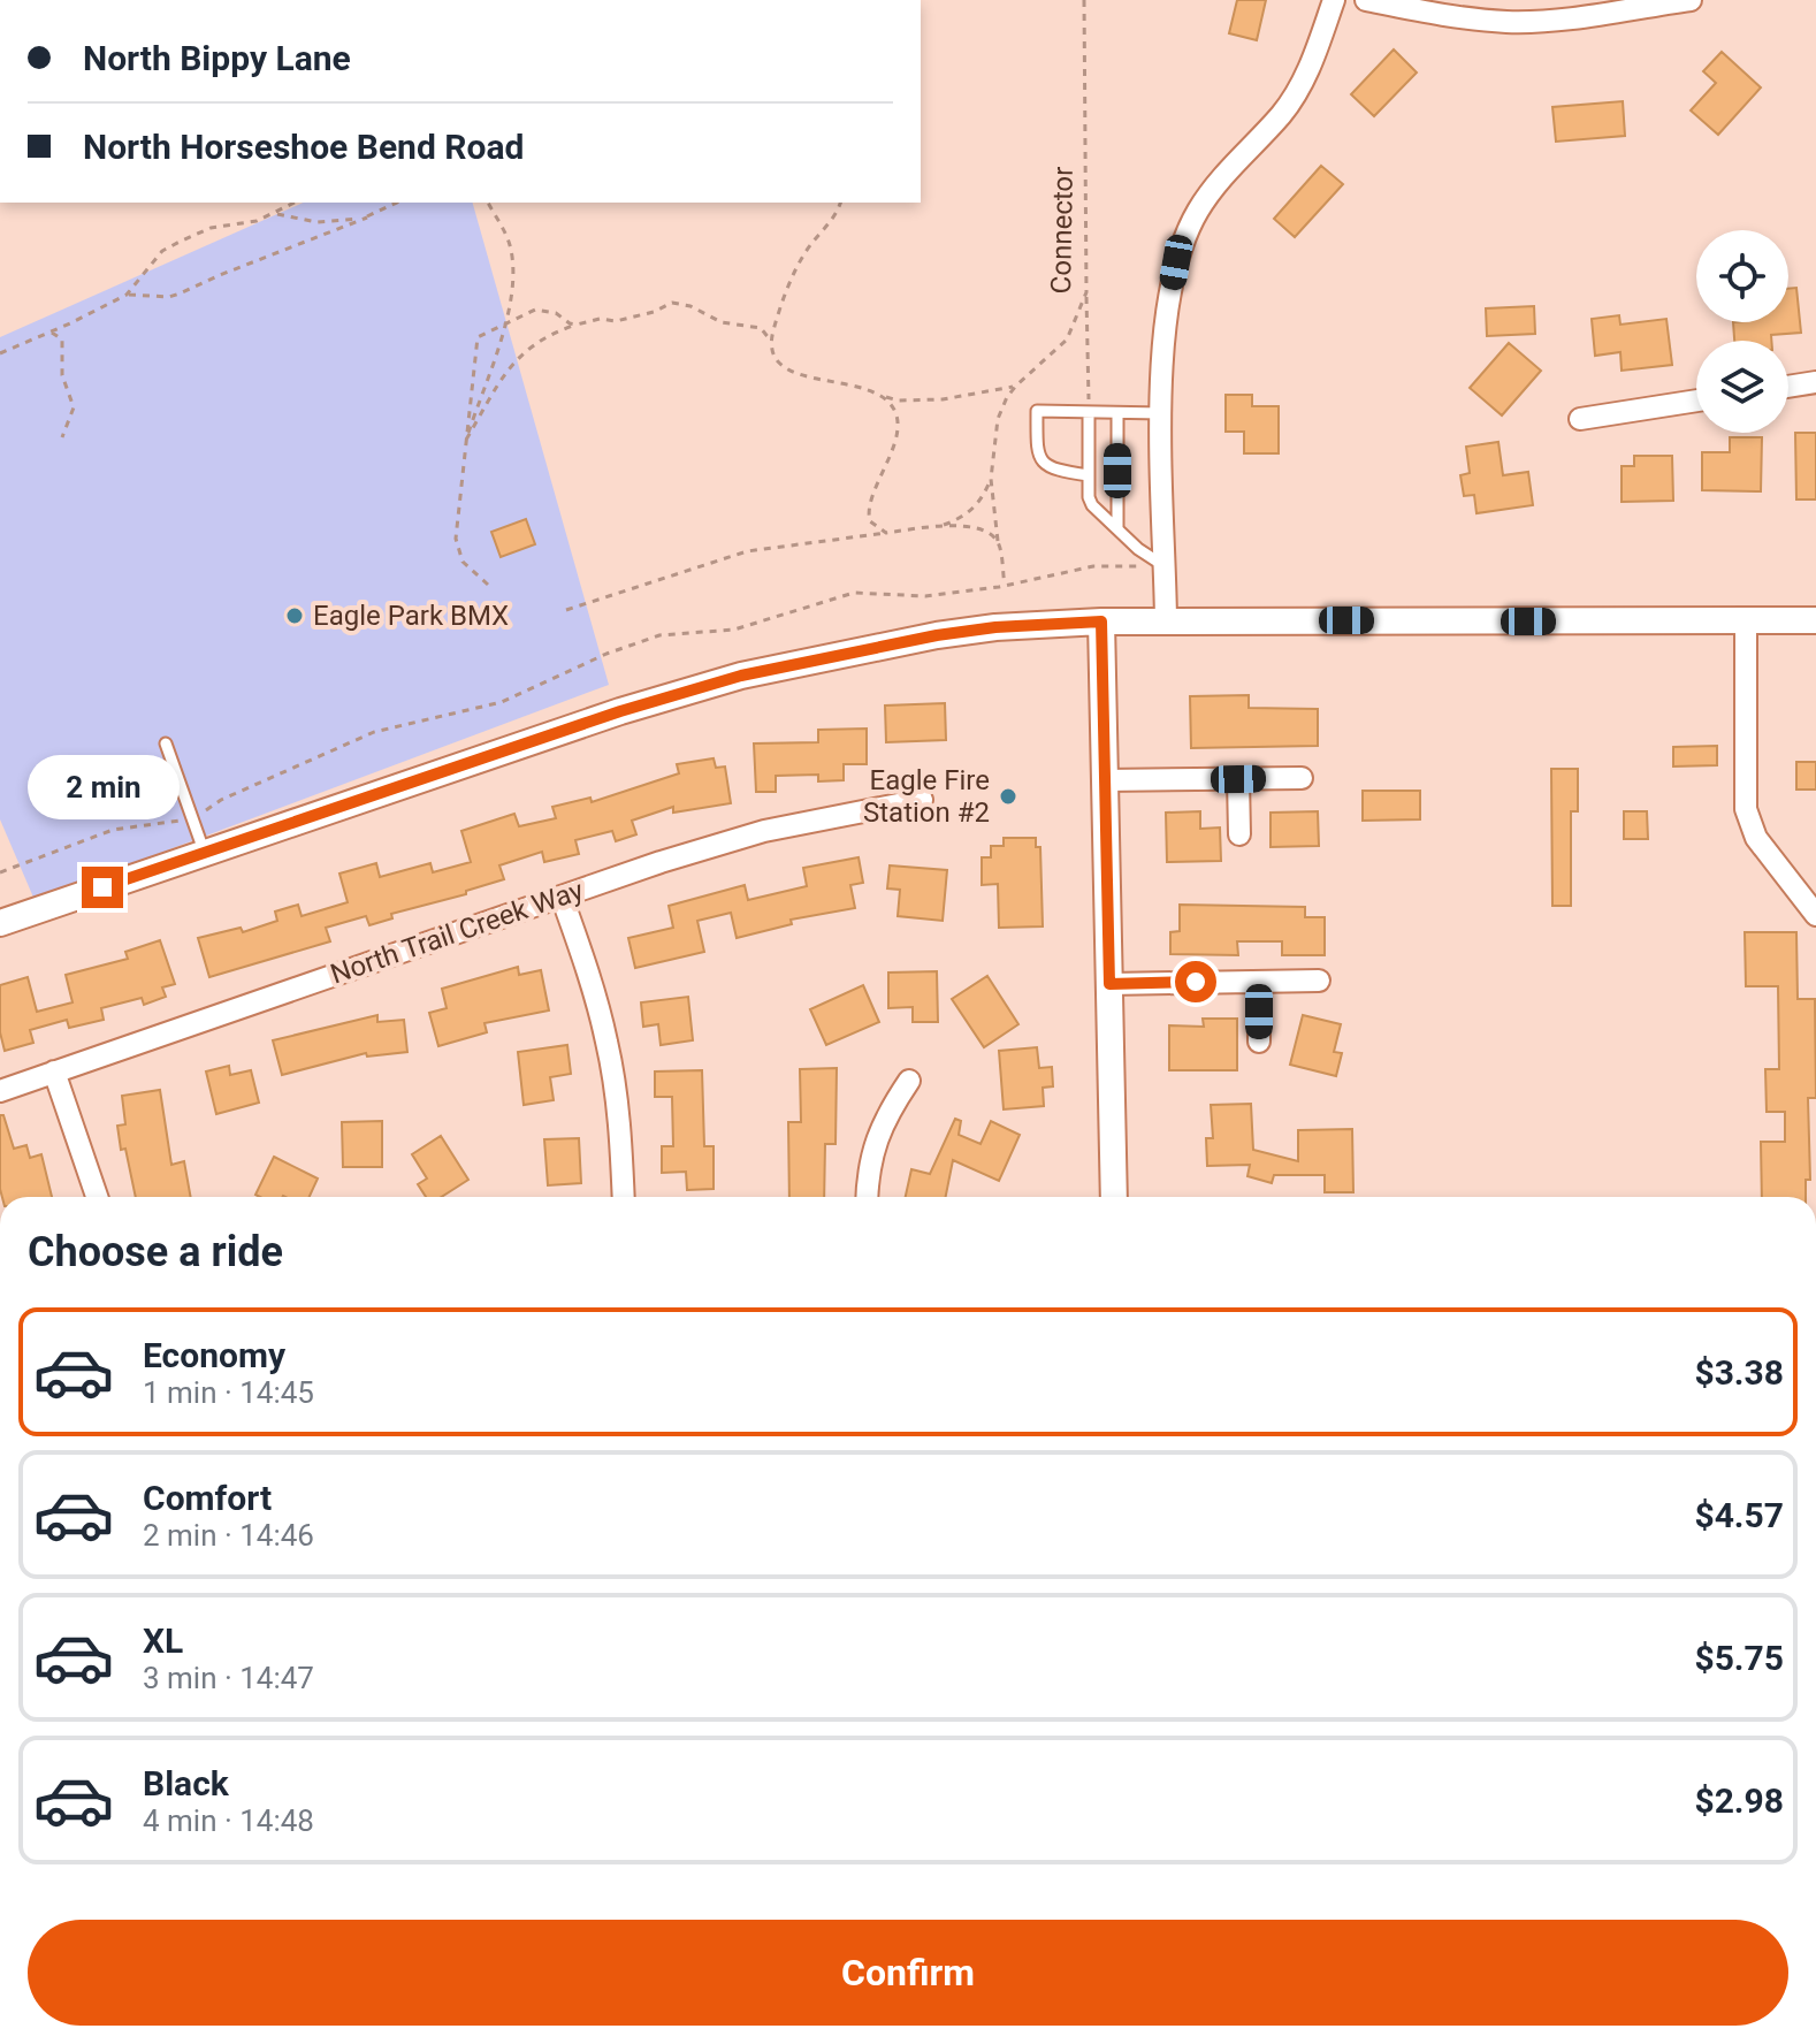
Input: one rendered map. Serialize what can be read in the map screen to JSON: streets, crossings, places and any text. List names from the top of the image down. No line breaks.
{"streets":{"street":["North Trail Creek Way"],"path":["Connector"]},"places":["Eagle Park BMX","Eagle Fire Station #2"],"page":{"banner":["North Bippy Lane","North Horseshoe Bend Road"],"bubble":"2 min","heading":"Choose a ride","list":[{"name":"Economy","note":"1 min · 14:45","value":"$3.38"},{"name":"Comfort","note":"2 min · 14:46","value":"$4.57"},{"name":"XL","note":"3 min · 14:47","value":"$5.75"},{"name":"Black","note":"4 min · 14:48","value":"$2.98"}],"buttons":"Confirm"}}
